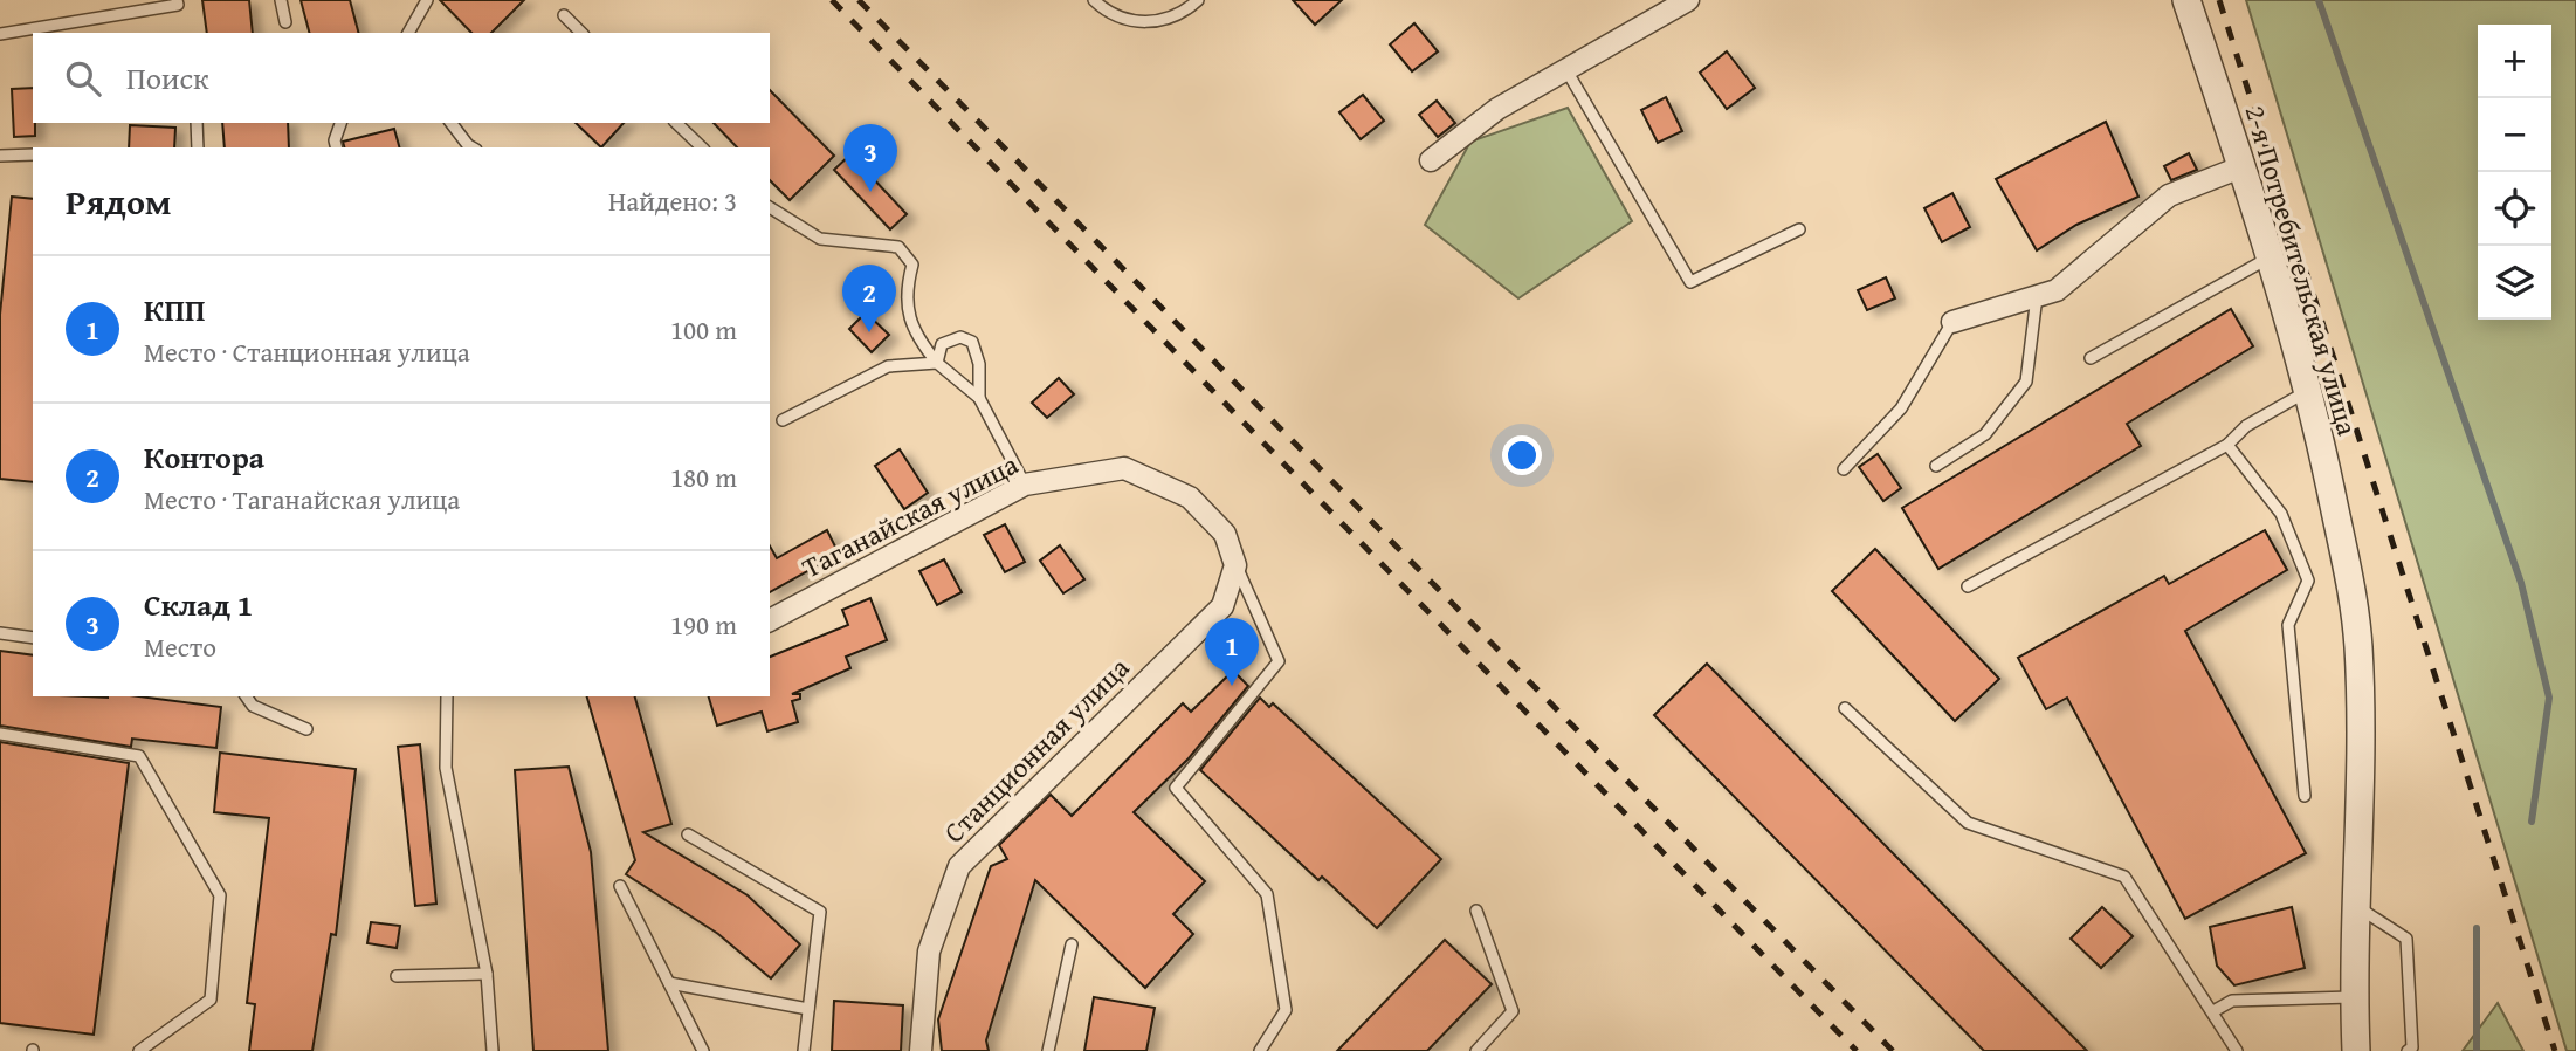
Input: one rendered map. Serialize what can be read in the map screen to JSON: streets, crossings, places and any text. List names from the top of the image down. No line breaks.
{"streets":{"street":["2-я Потребительская улица","Таганайская улица","Станционная улица"]},"crossings":[["Таганайская улица","Станционная улица"]],"page":{"map_buttons":["+","−"],"search":"Поиск","pins":["3","2","1"],"heading":["Рядом","Найдено: 3"],"list":[{"mark":"1","name":"КПП","note":"Место · Станционная улица","value":"100 m"},{"mark":"2","name":"Контора","note":"Место · Таганайская улица","value":"180 m"},{"mark":"3","name":"Склад 1","note":"Место","value":"190 m"}]}}
